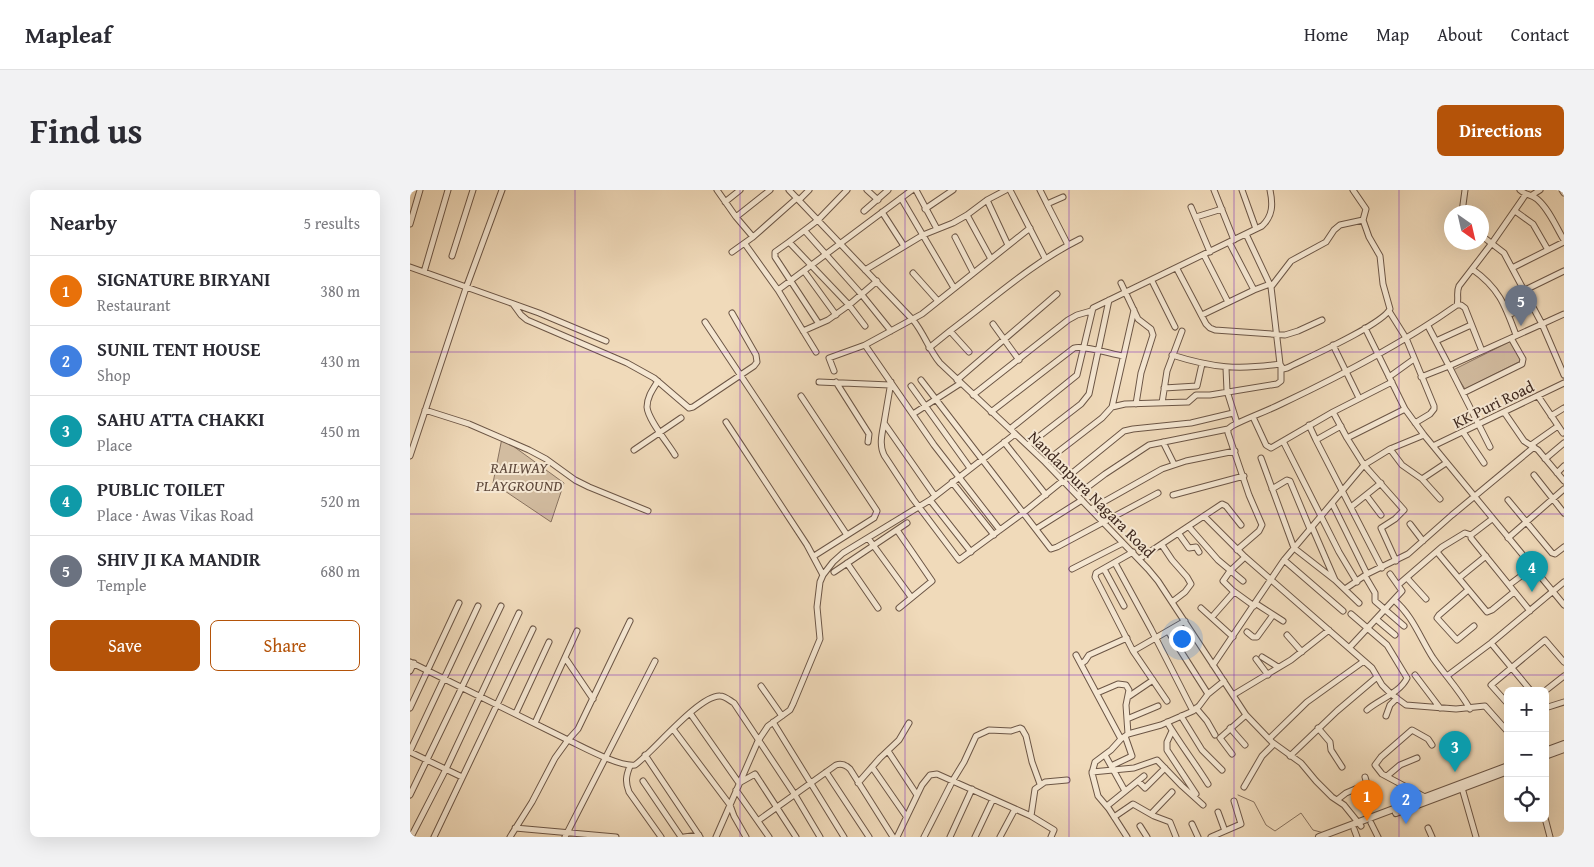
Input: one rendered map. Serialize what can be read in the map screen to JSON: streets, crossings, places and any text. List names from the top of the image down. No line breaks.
{"streets":{"street":["KK Puri Road","Nandanpura Nagara Road"]},"parks":["RAILWAY PLAYGROUND"],"north":"bottom right","page":{"header":"Mapleaf","nav":["Home","Map","About","Contact"],"title":"Find us","buttons":["Directions",["Save","Share"]],"heading":["Nearby","5 results"],"list":[{"mark":"1","name":"SIGNATURE BIRYANI","note":"Restaurant","value":"380 m"},{"mark":"2","name":"SUNIL TENT HOUSE","note":"Shop","value":"430 m"},{"mark":"3","name":"SAHU ATTA CHAKKI","note":"Place","value":"450 m"},{"mark":"4","name":"PUBLIC TOILET","note":"Place · Awas Vikas Road","value":"520 m"},{"mark":"5","name":"SHIV JI KA MANDIR","note":"Temple","value":"680 m"}],"pins":["5","4","3","1","2"],"map_buttons":["+","−"]}}
